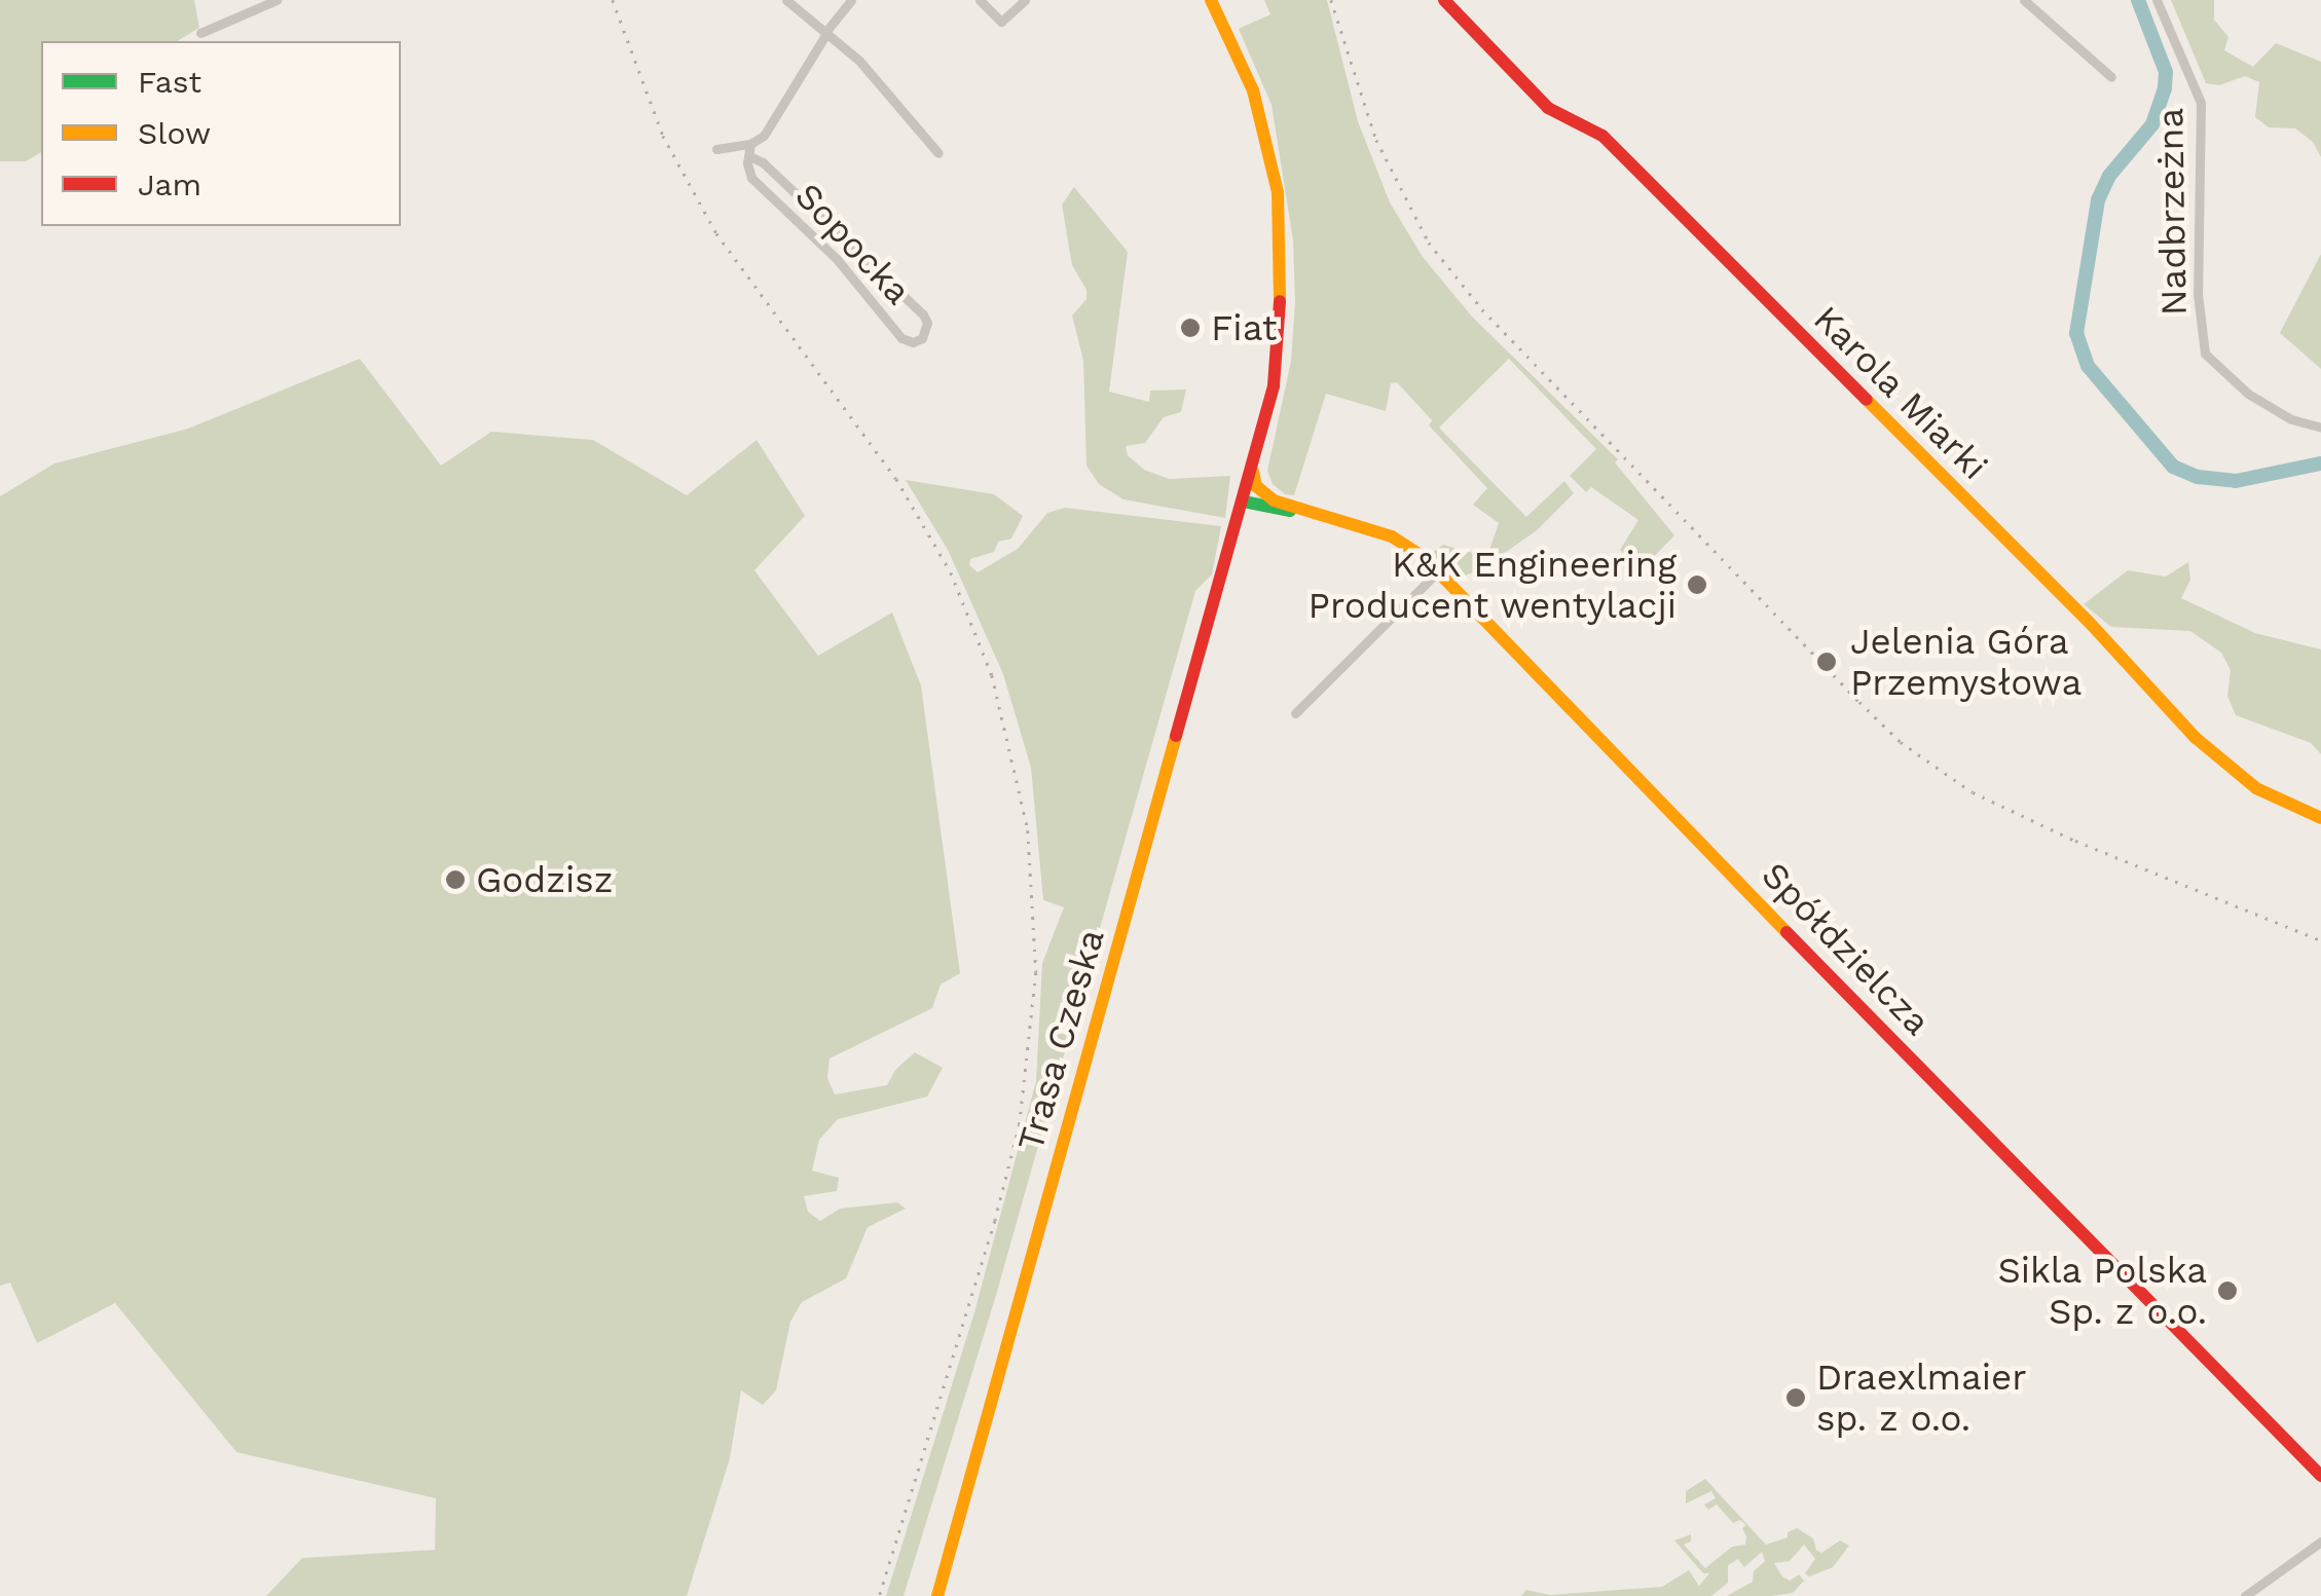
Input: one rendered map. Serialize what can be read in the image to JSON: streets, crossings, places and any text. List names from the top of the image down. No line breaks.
{"streets":{"street":["Nadbrzeżna","Sopocka","Karola Miarki","Spółdzielcza","Trasa Czeska"]},"crossings":[["Spółdzielcza","Trasa Czeska"]],"places":["Fiat","K&K Engineering Producent wentylacji","Jelenia Góra Przemysłowa","Godzisz","Sikla Polska Sp. z o.o.","Draexlmaier sp. z o.o."],"legend":["Fast","Slow","Jam"]}
